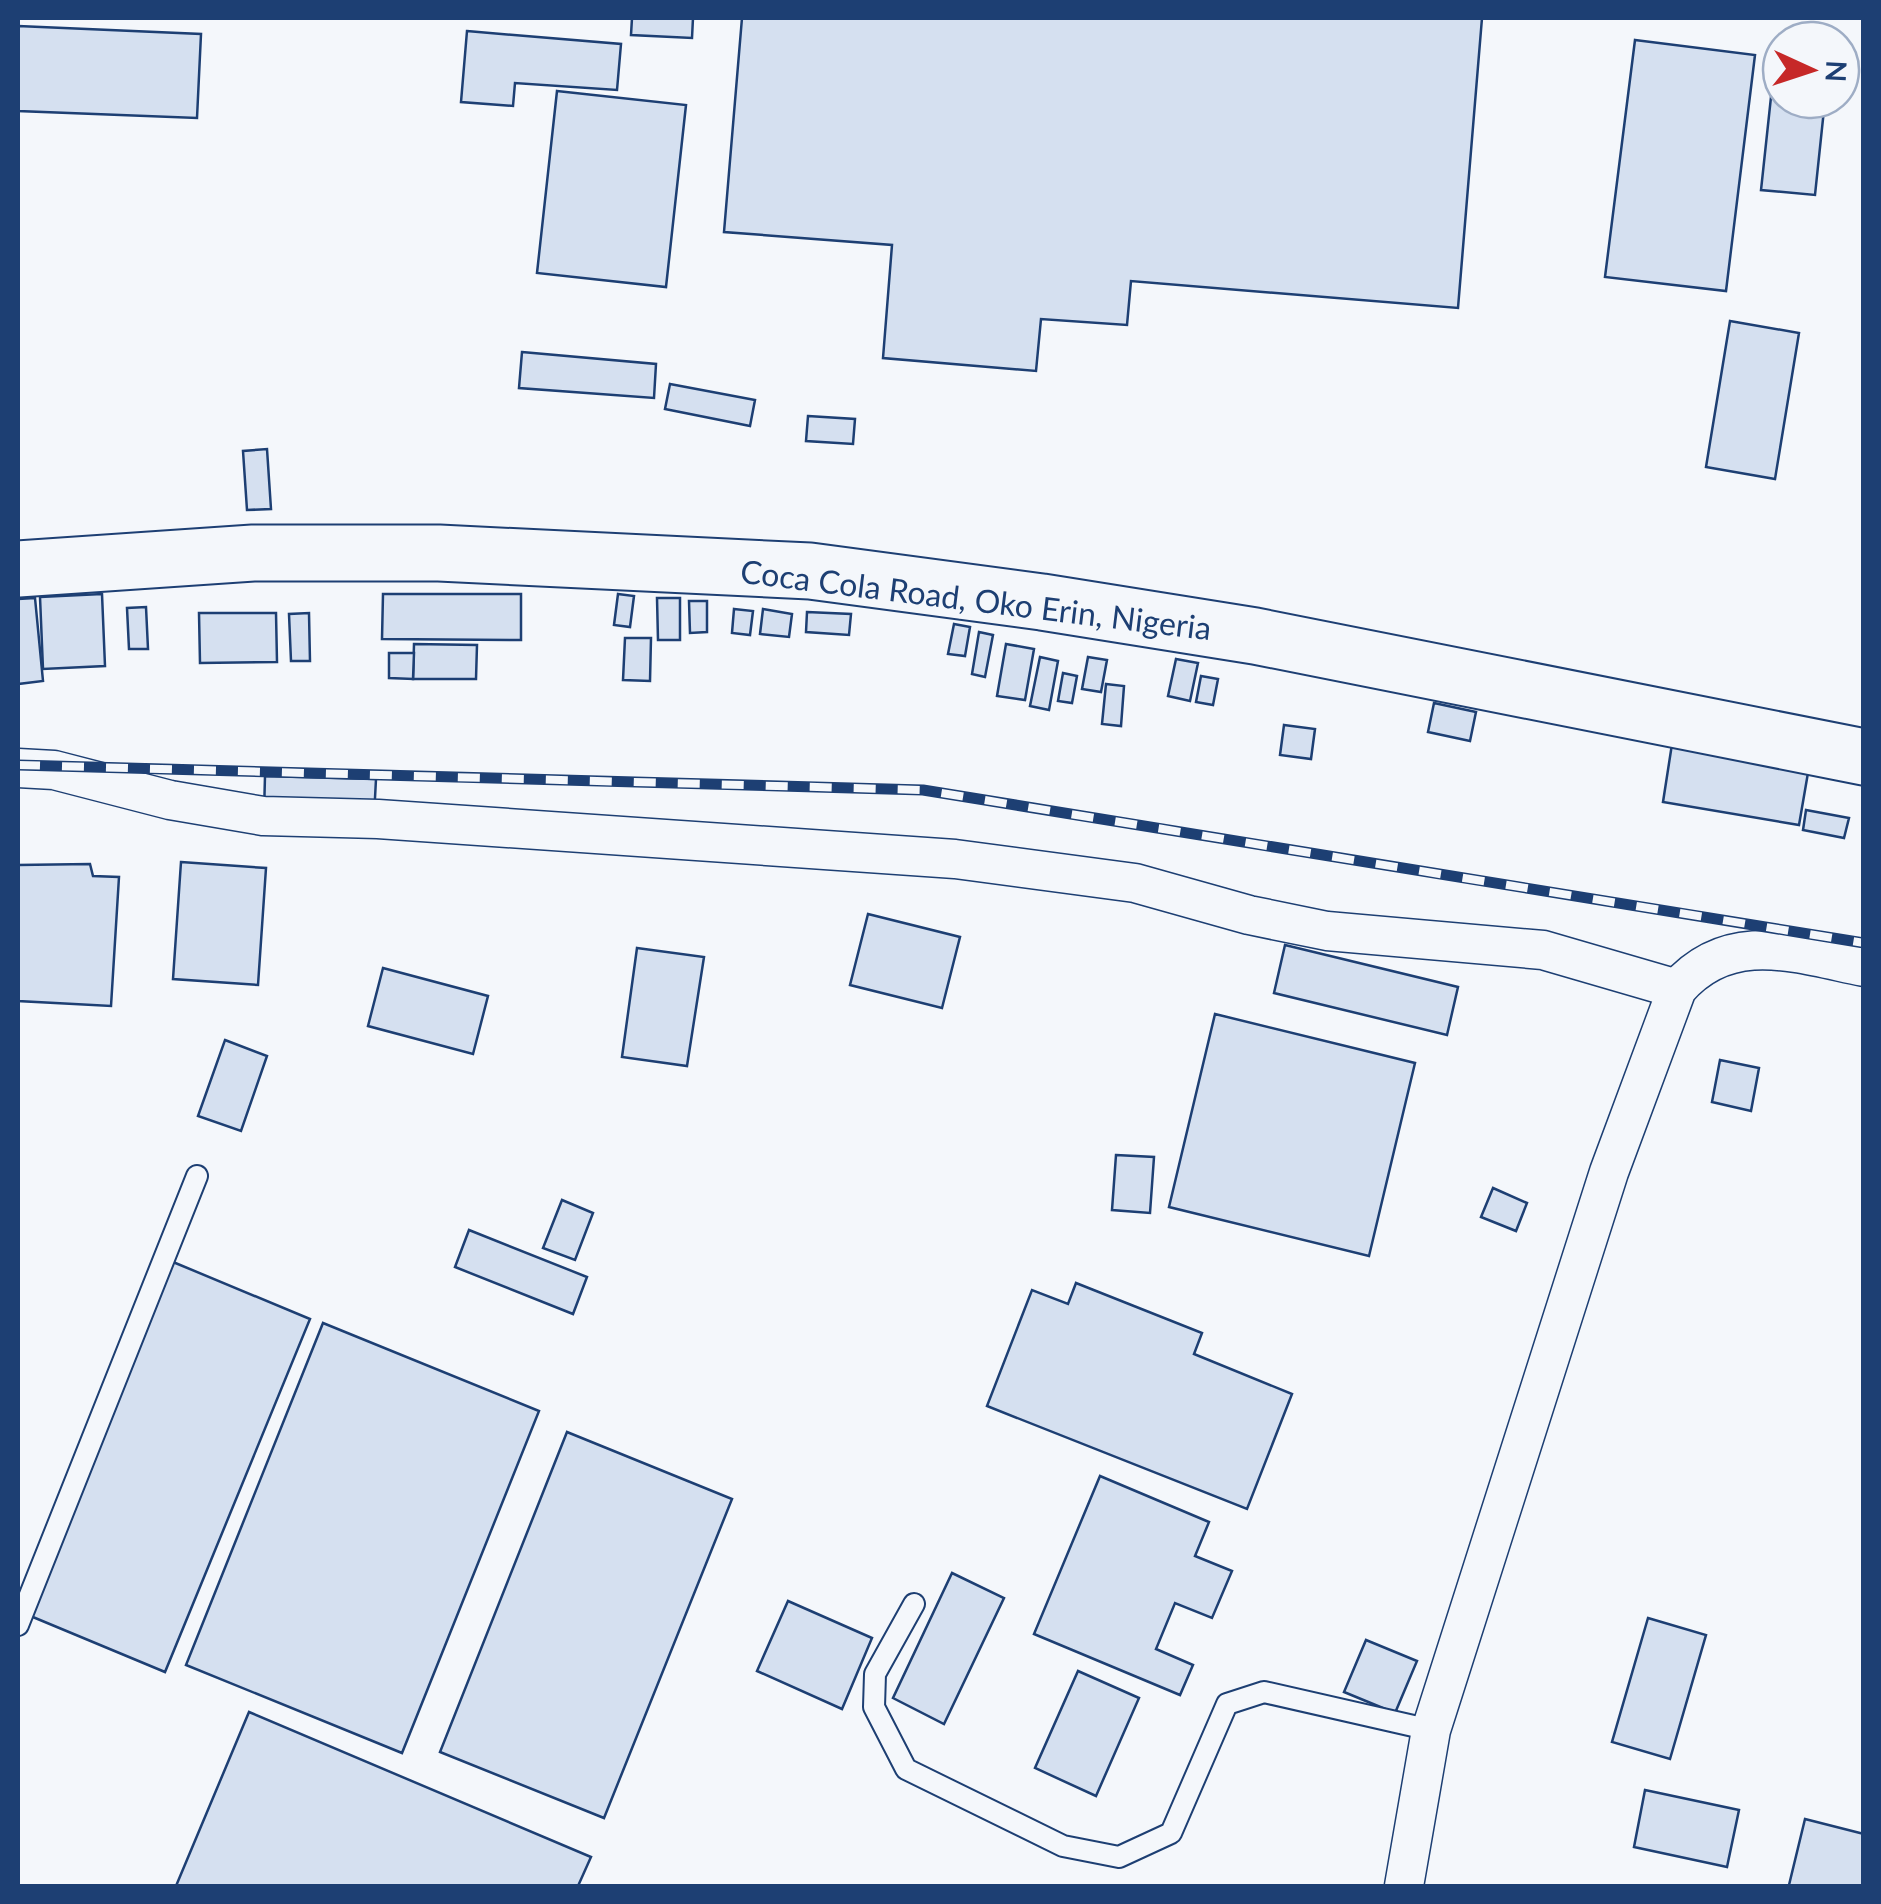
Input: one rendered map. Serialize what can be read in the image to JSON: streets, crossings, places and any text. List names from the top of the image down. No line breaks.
{"streets":{"street":["Coca Cola Road, Oko Erin, Nigeria"]},"north":"right"}
